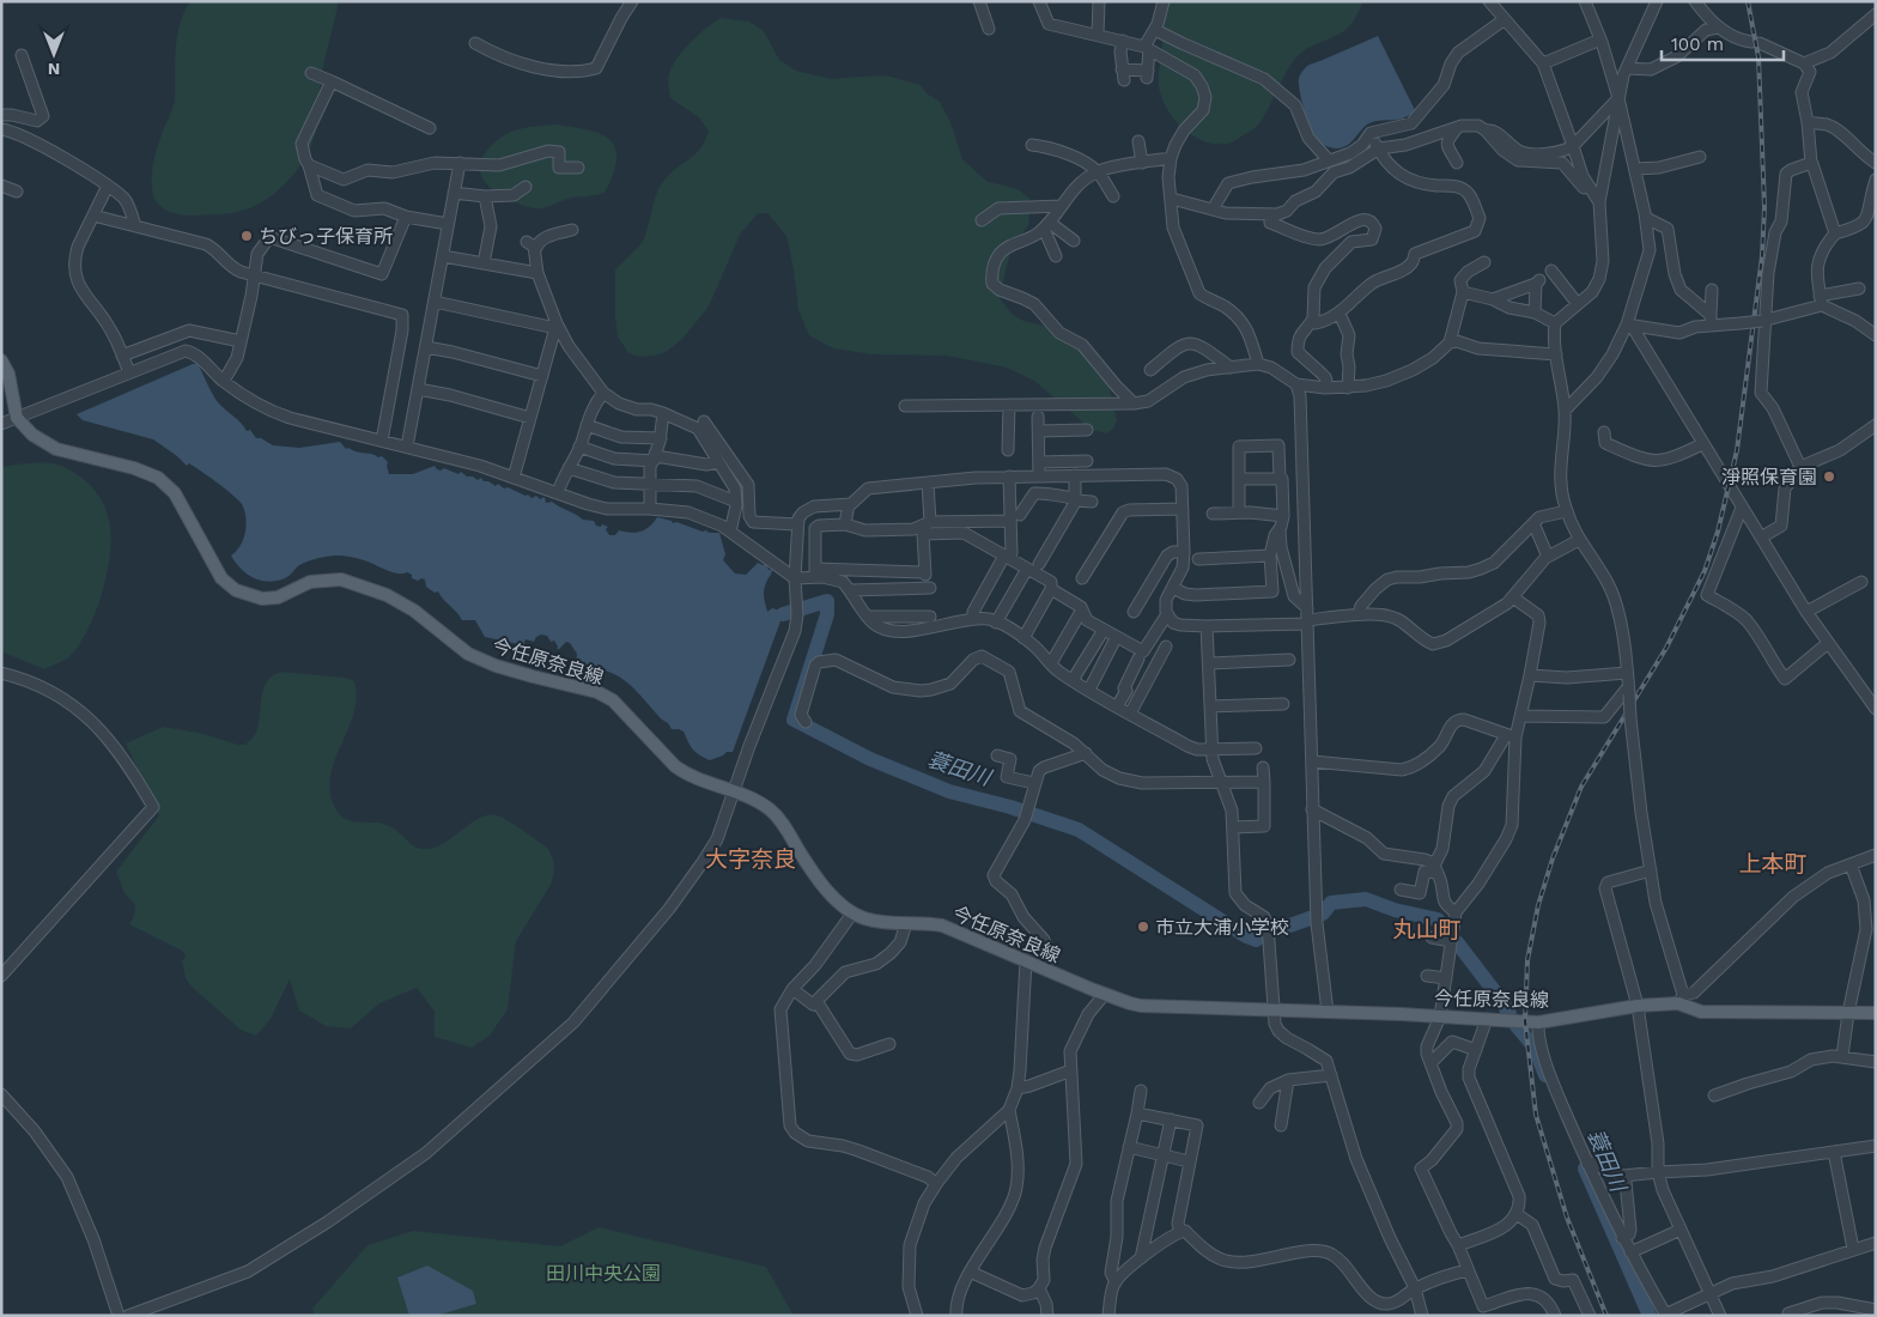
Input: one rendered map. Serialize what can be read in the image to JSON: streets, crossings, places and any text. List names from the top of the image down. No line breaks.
{"streets":{"main road":["今任原奈良線"]},"districts":["大字奈良","上本町","丸山町"],"water":["蓑田川"],"parks":["田川中央公園"],"places":["ちびっ子保育所","淨照保育園","市立大浦小学校"],"scale_bar":"100 m","north":"bottom"}
